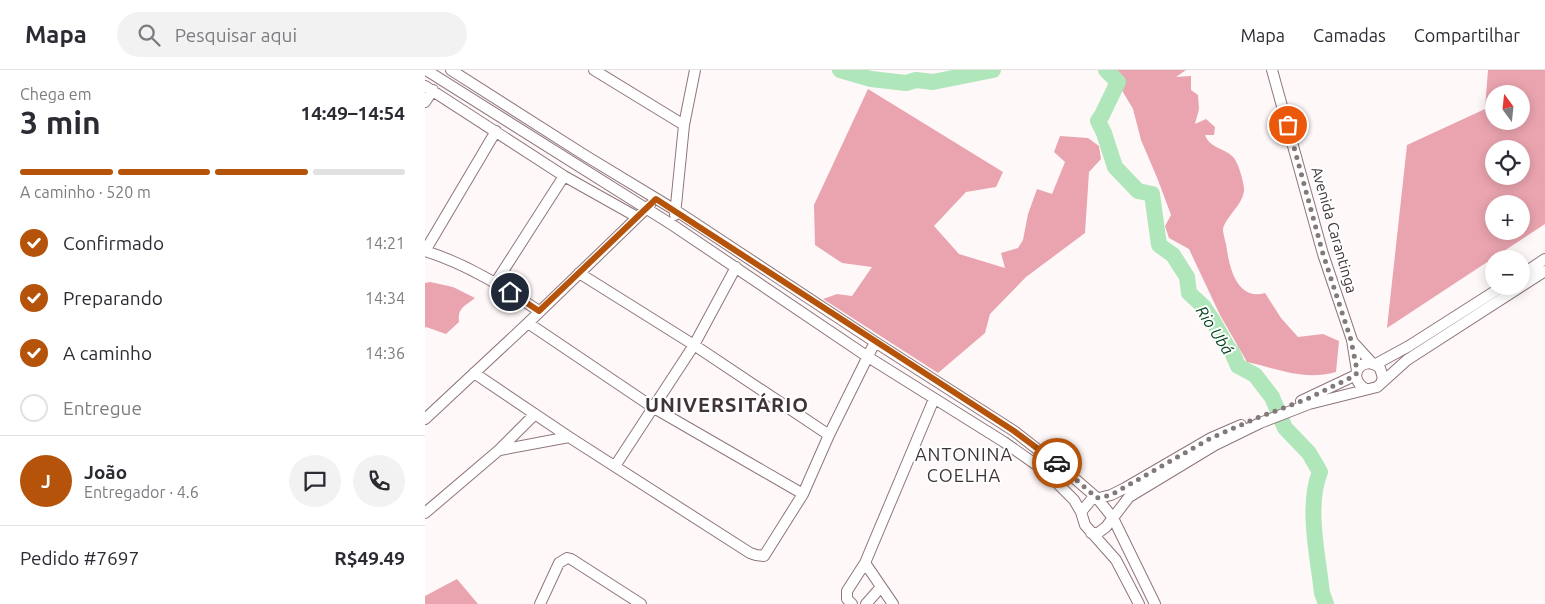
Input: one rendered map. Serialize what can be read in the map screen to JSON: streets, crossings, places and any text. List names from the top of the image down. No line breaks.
{"streets":{"street":["Avenida Carantinga"]},"districts":["UNIVERSITÁRIO","ANTONINA COELHA"],"water":["Rio Ubá"],"north":"top","page":{"header":"Mapa","search":"Pesquisar aqui","nav":["Mapa","Camadas","Compartilhar"],"heading":["3 min","Chega em","14:49–14:54"],"panel":["João","Entregador · 4.6","Pedido #7697","R$49.49"],"map_buttons":["+","−"],"bar":"A caminho · 520 m","list":[["Confirmado","14:21"],["Preparando","14:34"],["A caminho","14:36"],"Entregue"],"round":"J"}}
